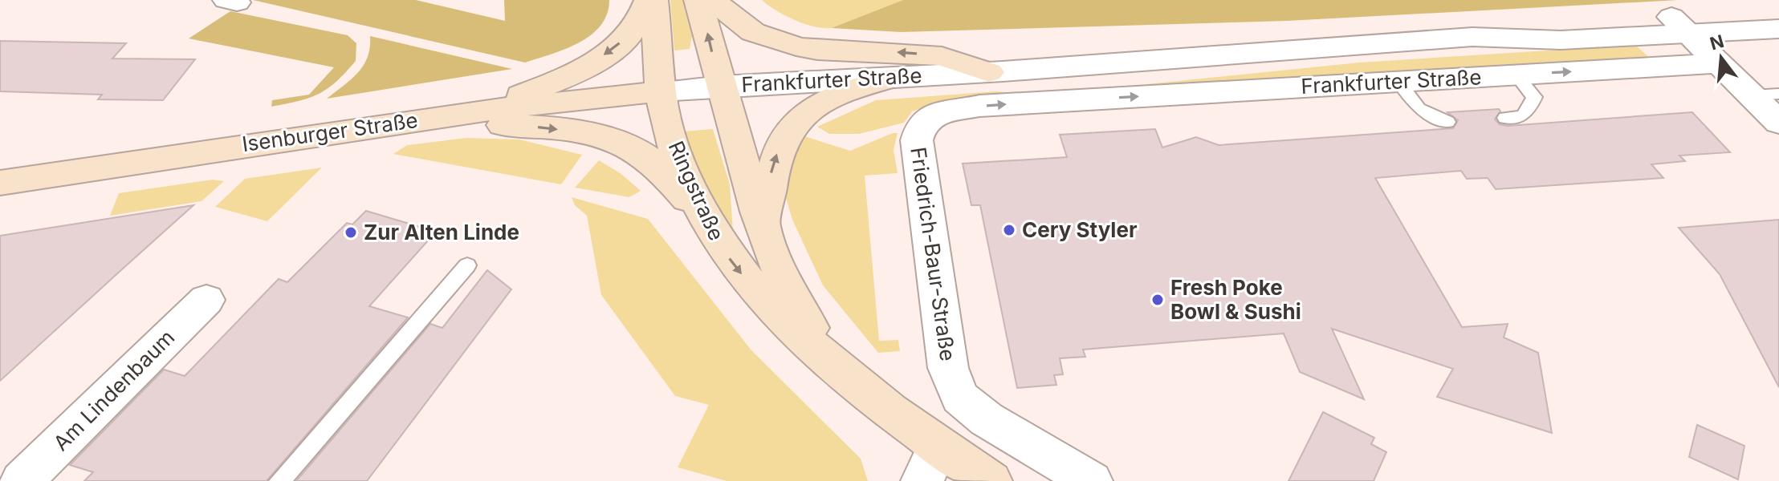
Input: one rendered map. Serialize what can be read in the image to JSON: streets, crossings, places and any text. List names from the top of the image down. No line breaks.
{"streets":{"main road":["Isenburger Straße","Ringstraße"],"street":["Frankfurter Straße","Friedrich-Baur-Straße","Am Lindenbaum"]},"crossings":[["Frankfurter Straße","Isenburger Straße"],["Frankfurter Straße","Ringstraße"],["Frankfurter Straße","Friedrich-Baur-Straße"],["Isenburger Straße","Ringstraße"]],"places":["Cery Styler","Zur Alten Linde","Fresh Poke Bowl & Sushi"],"north":"top"}
